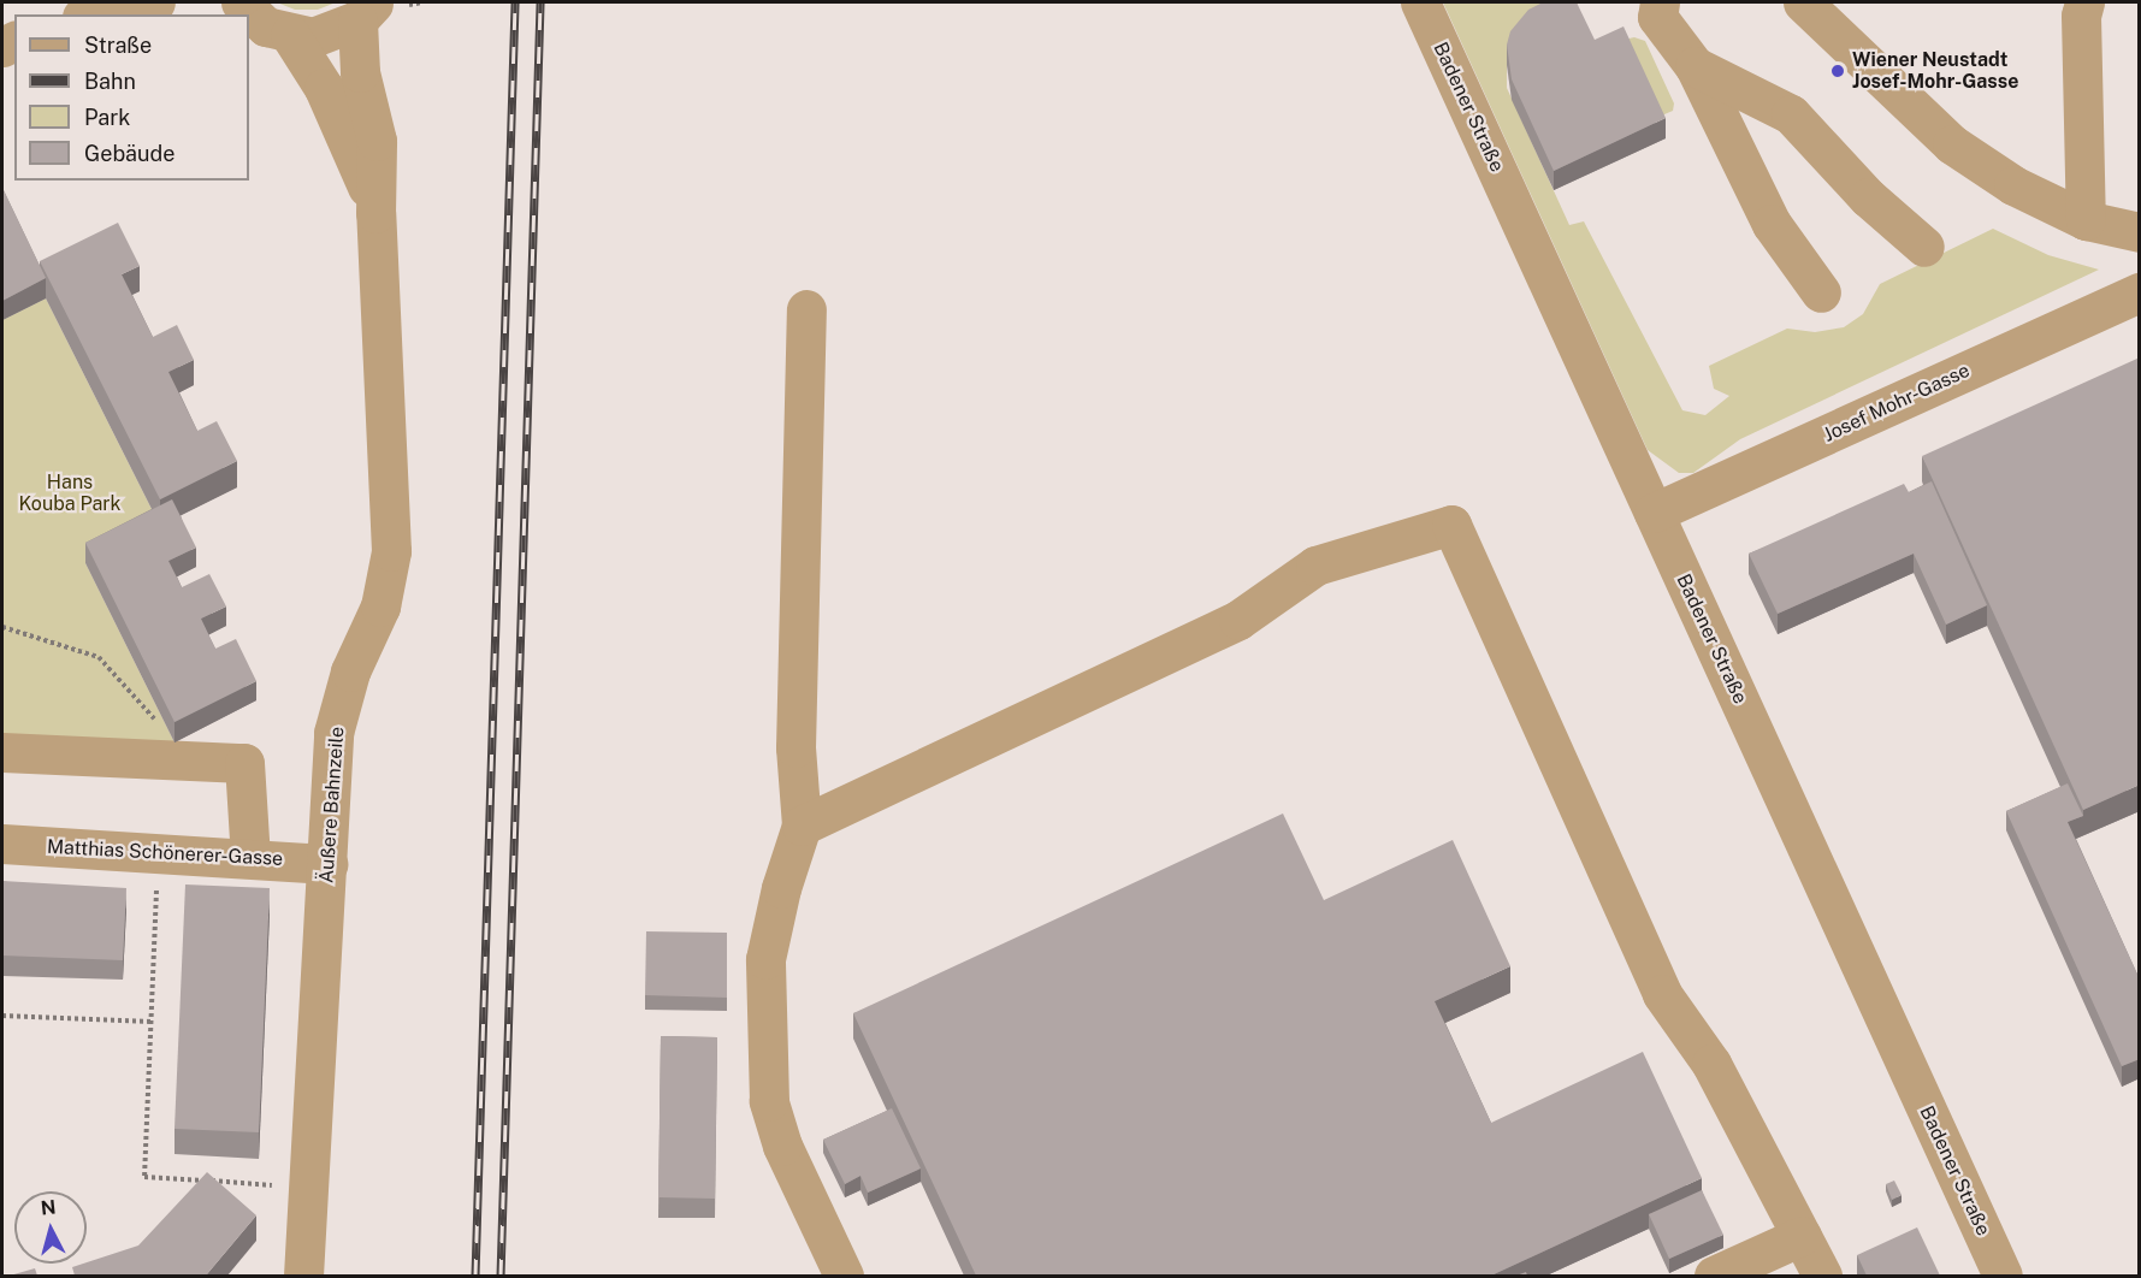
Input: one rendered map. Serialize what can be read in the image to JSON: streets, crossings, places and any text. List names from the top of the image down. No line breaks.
{"streets":{"street":["Badener Straße","Josef Mohr-Gasse","Äußere Bahnzeile","Matthias Schönerer-Gasse"]},"crossings":[["Badener Straße","Josef Mohr-Gasse"],["Äußere Bahnzeile","Matthias Schönerer-Gasse"]],"parks":["Hans Kouba Park"],"places":["Wiener Neustadt Josef-Mohr-Gasse"],"legend":["Straße","Bahn","Park","Gebäude"],"north":"top"}
